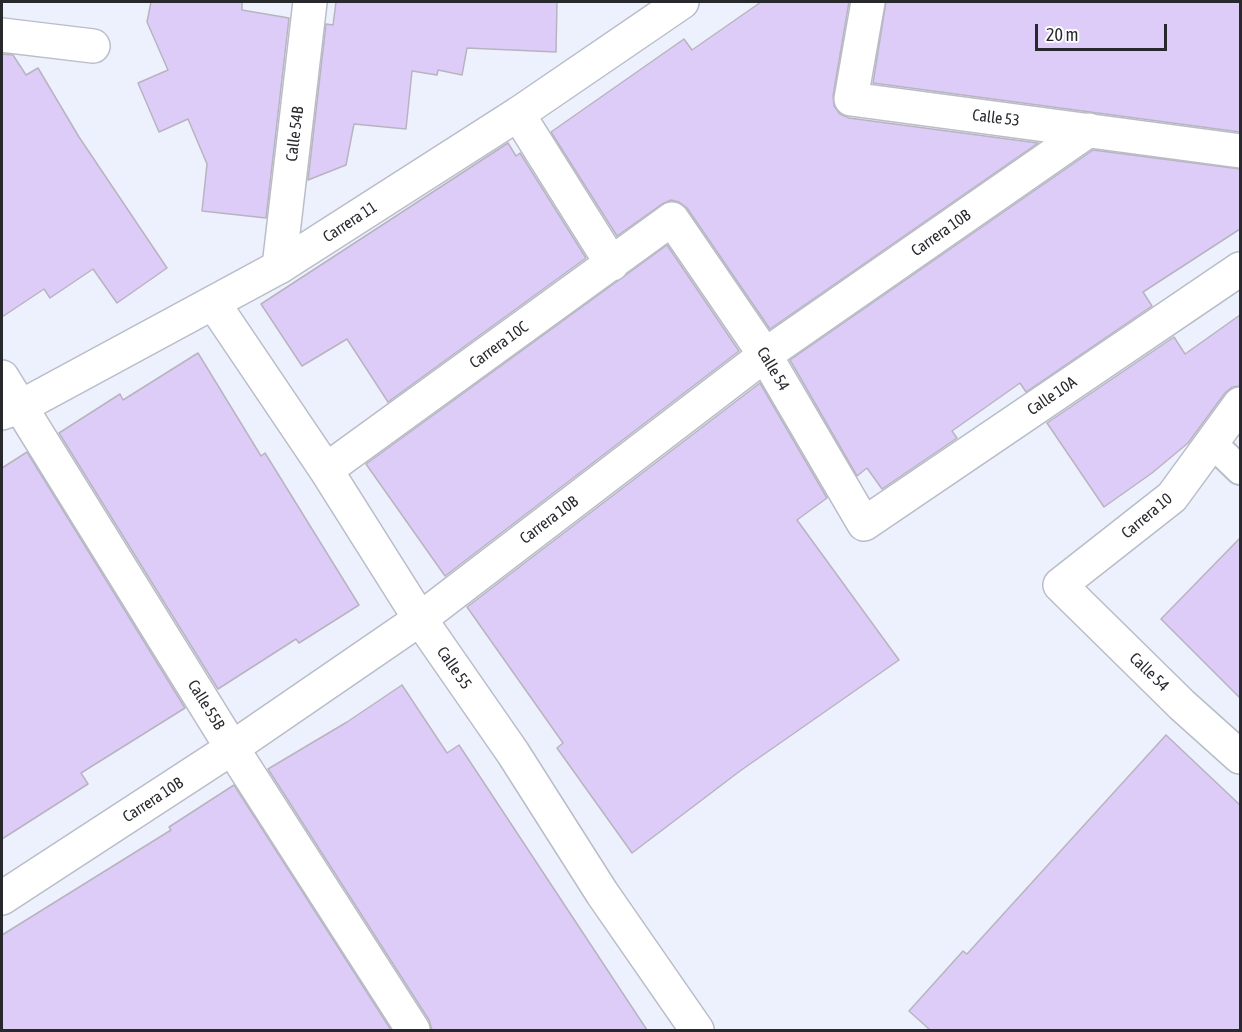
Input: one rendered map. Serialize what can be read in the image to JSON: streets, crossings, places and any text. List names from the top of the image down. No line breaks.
{"streets":{"street":["Calle 53","Calle 54B","Carrera 11","Carrera 10B","Carrera 10C","Calle 54","Calle 10A","Carrera 10","Calle 55","Calle 55B"]},"crossings":[["Calle 53","Carrera 10B"],["Calle 54B","Carrera 11"],["Carrera 11","Calle 55"],["Carrera 11","Calle 55B"],["Carrera 10B","Calle 54"],["Carrera 10B","Calle 55"],["Carrera 10B","Calle 55B"],["Carrera 10C","Calle 54"],["Carrera 10C","Calle 55"],["Calle 54","Calle 10A"],["Calle 54","Carrera 10"]],"scale_bar":"20 m"}
